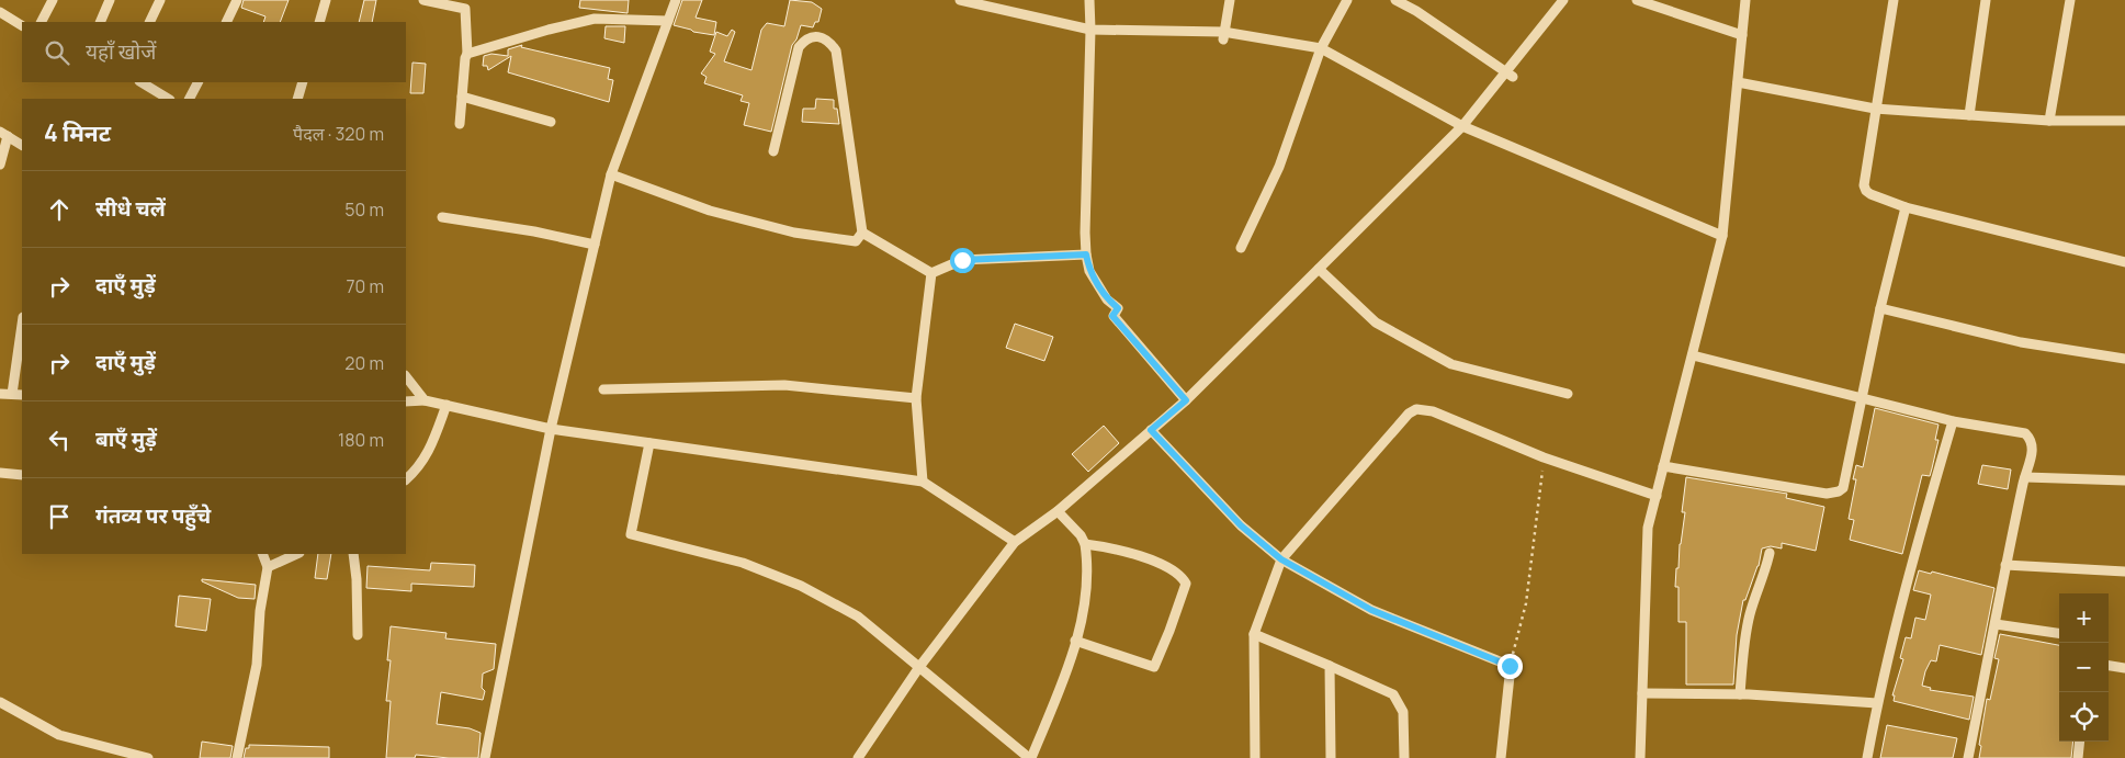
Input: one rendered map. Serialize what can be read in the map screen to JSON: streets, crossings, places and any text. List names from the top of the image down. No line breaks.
{"page":{"search":"यहाँ खोजें","heading":["4 मिनट","पैदल · 320 m"],"list":[["सीधे चलें","50 m"],["दाएँ मुड़ें","70 m"],["दाएँ मुड़ें","20 m"],["बाएँ मुड़ें","180 m"],"गंतव्य पर पहुँचे"],"map_buttons":["+","−"]}}
